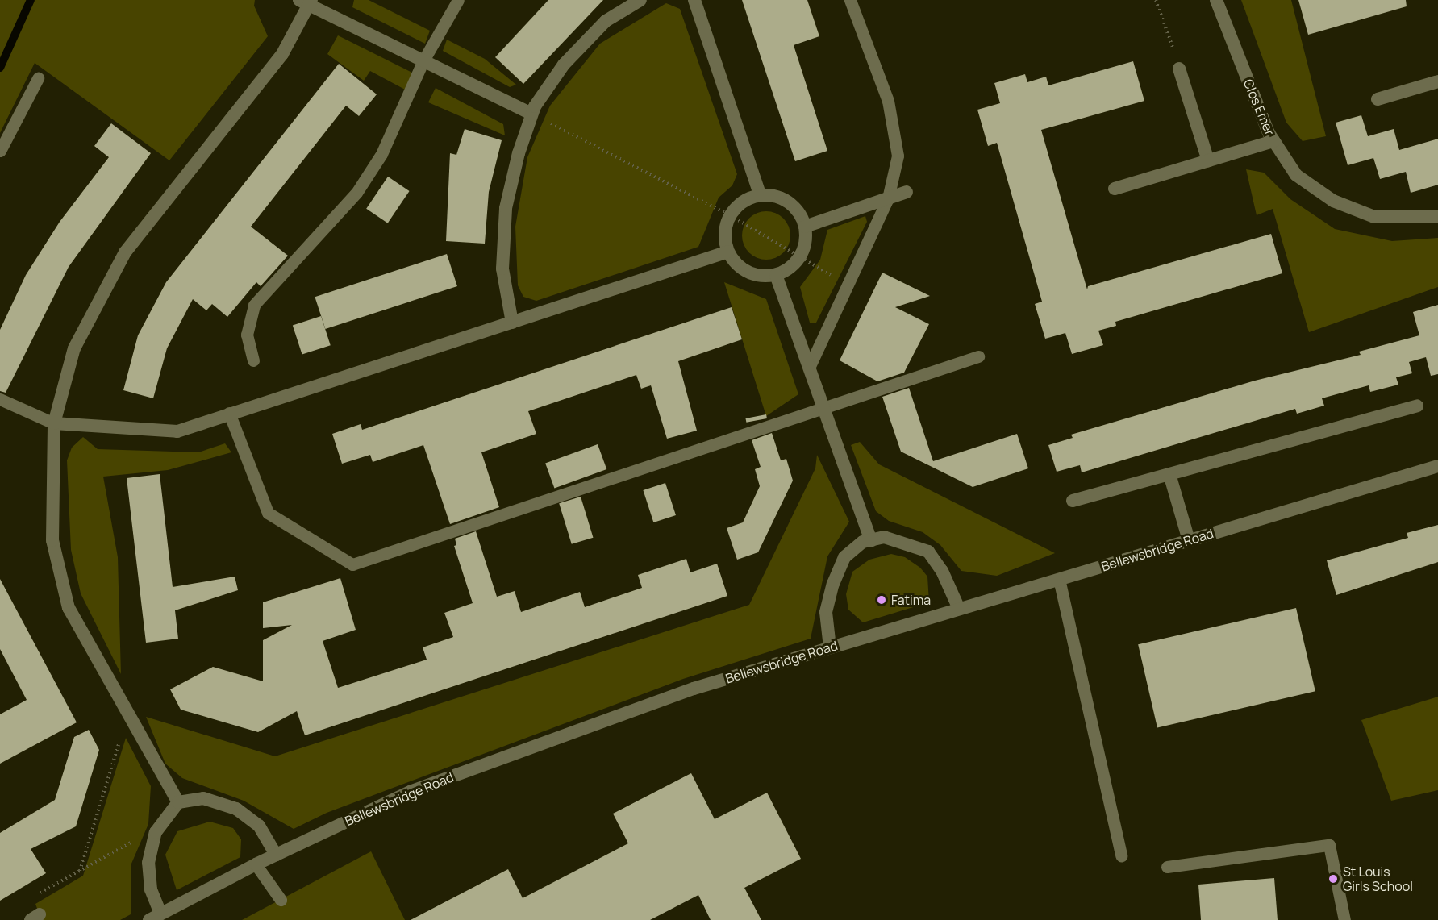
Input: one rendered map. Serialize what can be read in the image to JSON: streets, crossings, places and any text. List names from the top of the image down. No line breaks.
{"streets":{"street":["Clos Emer","Bellewsbridge Road"]},"places":["Fatima","St Louis Girls School"]}
